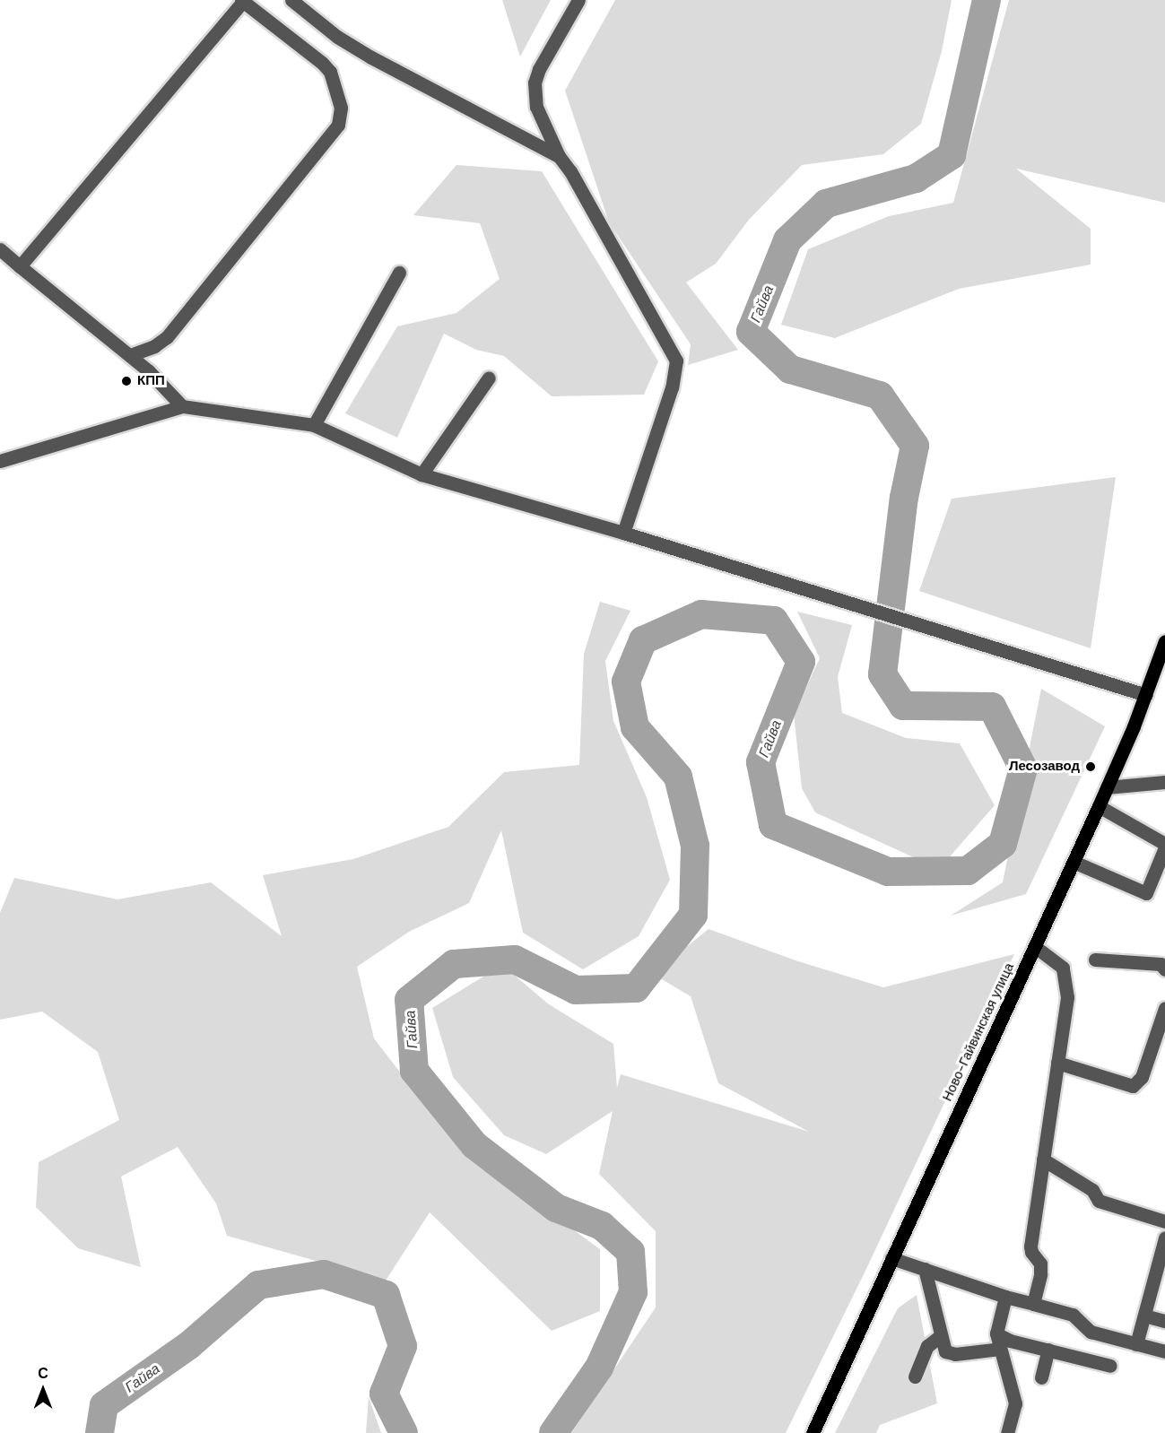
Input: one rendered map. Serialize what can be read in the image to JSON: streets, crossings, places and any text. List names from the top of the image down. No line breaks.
{"streets":{"main road":["Ново-Гайвинская улица"]},"water":["Гайва"],"places":["КПП","Лесозавод"],"north":"top"}
